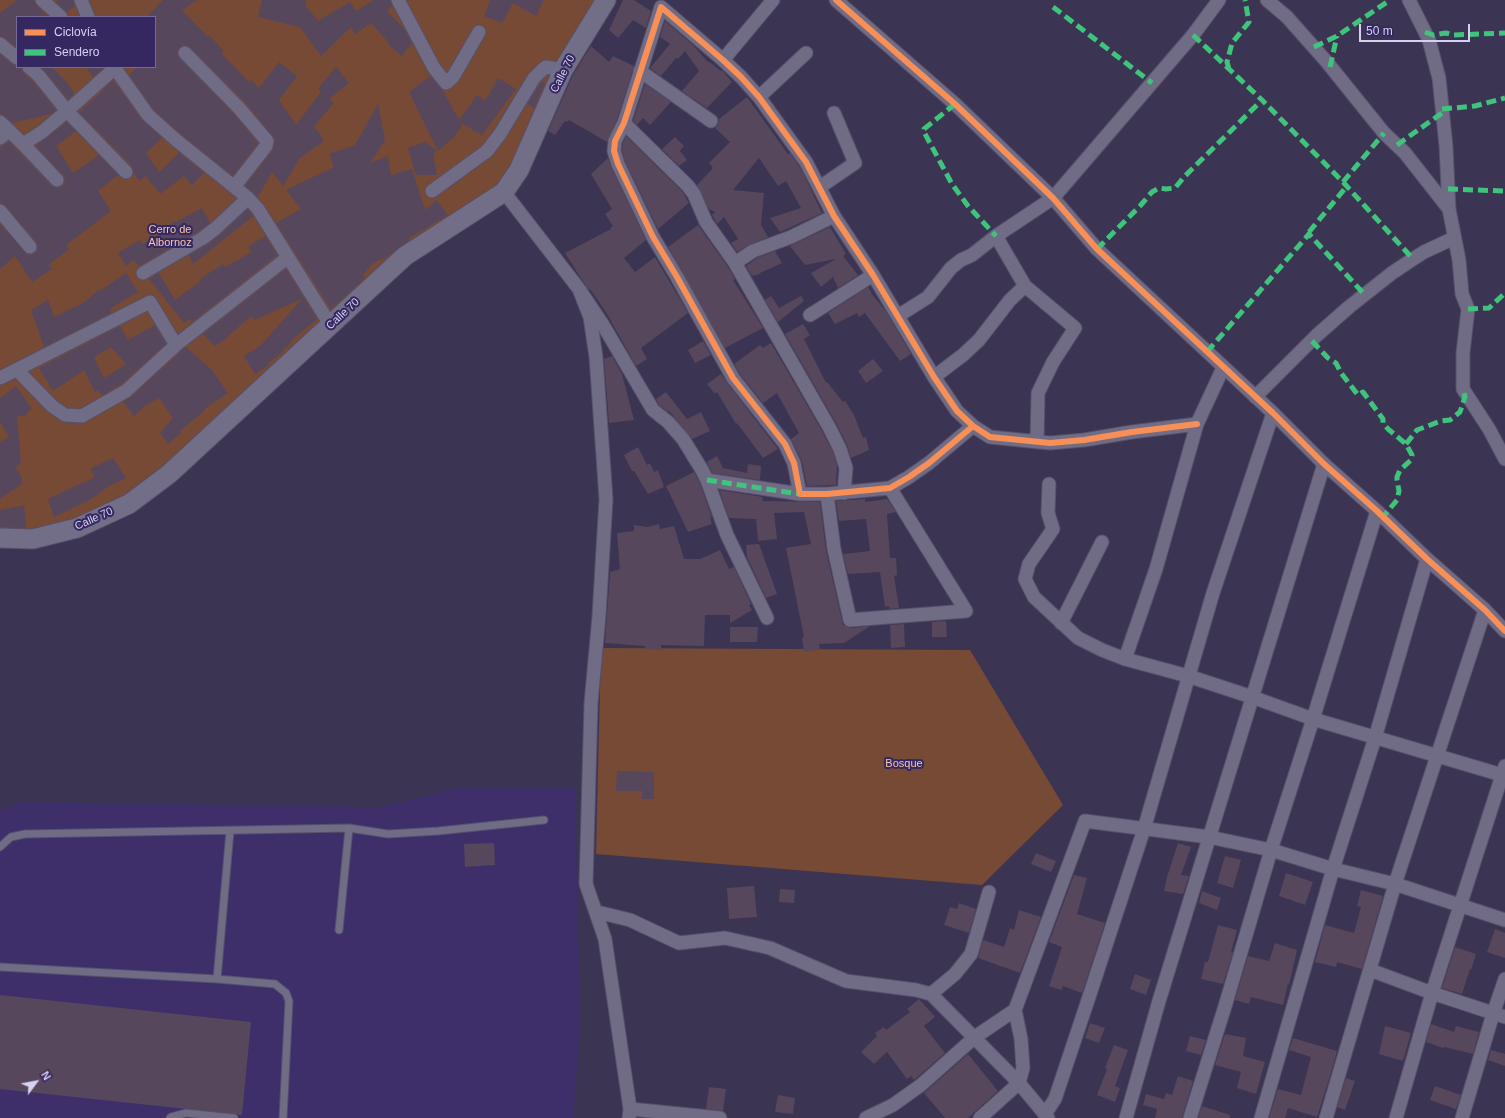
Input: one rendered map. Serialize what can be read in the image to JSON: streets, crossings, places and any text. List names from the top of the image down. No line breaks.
{"streets":{"street":["Calle 70"]},"parks":["Cerro de Albornoz","Bosque"],"legend":["Ciclovía","Sendero"],"scale_bar":"50 m","north":"top right"}
